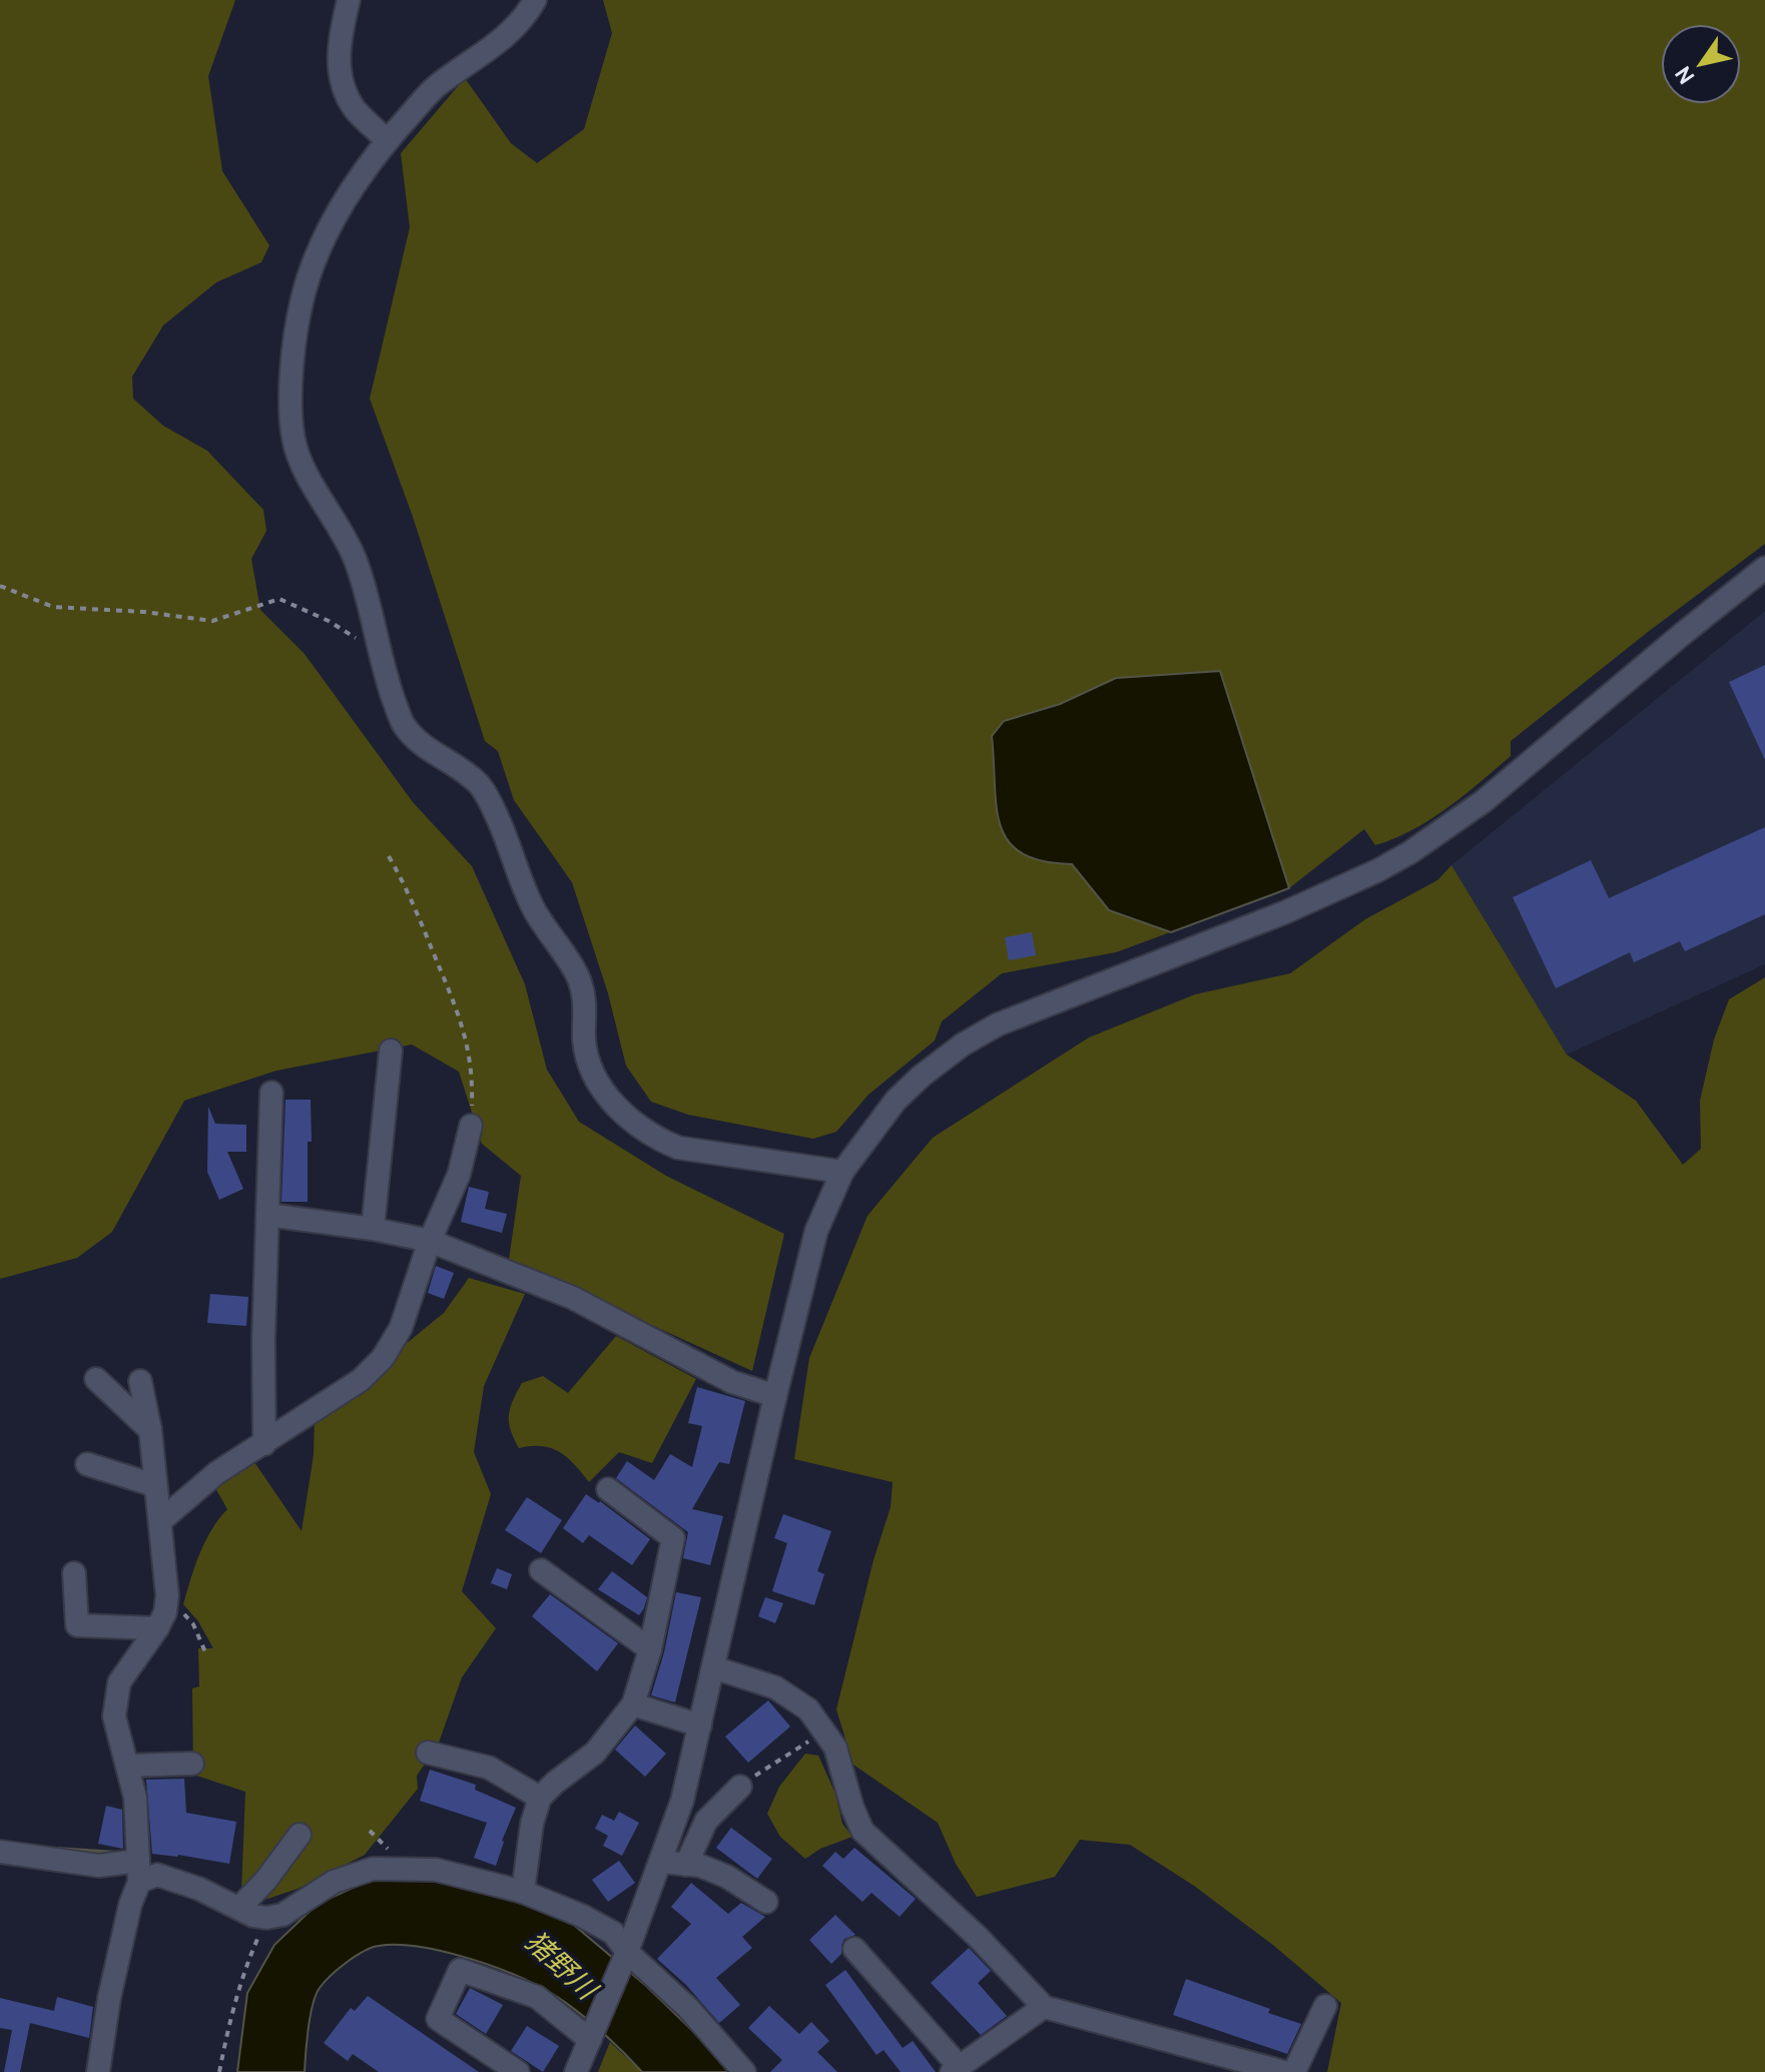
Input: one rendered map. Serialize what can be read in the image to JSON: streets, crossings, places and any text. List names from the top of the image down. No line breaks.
{"water":["猪野川"],"north":"bottom left"}
